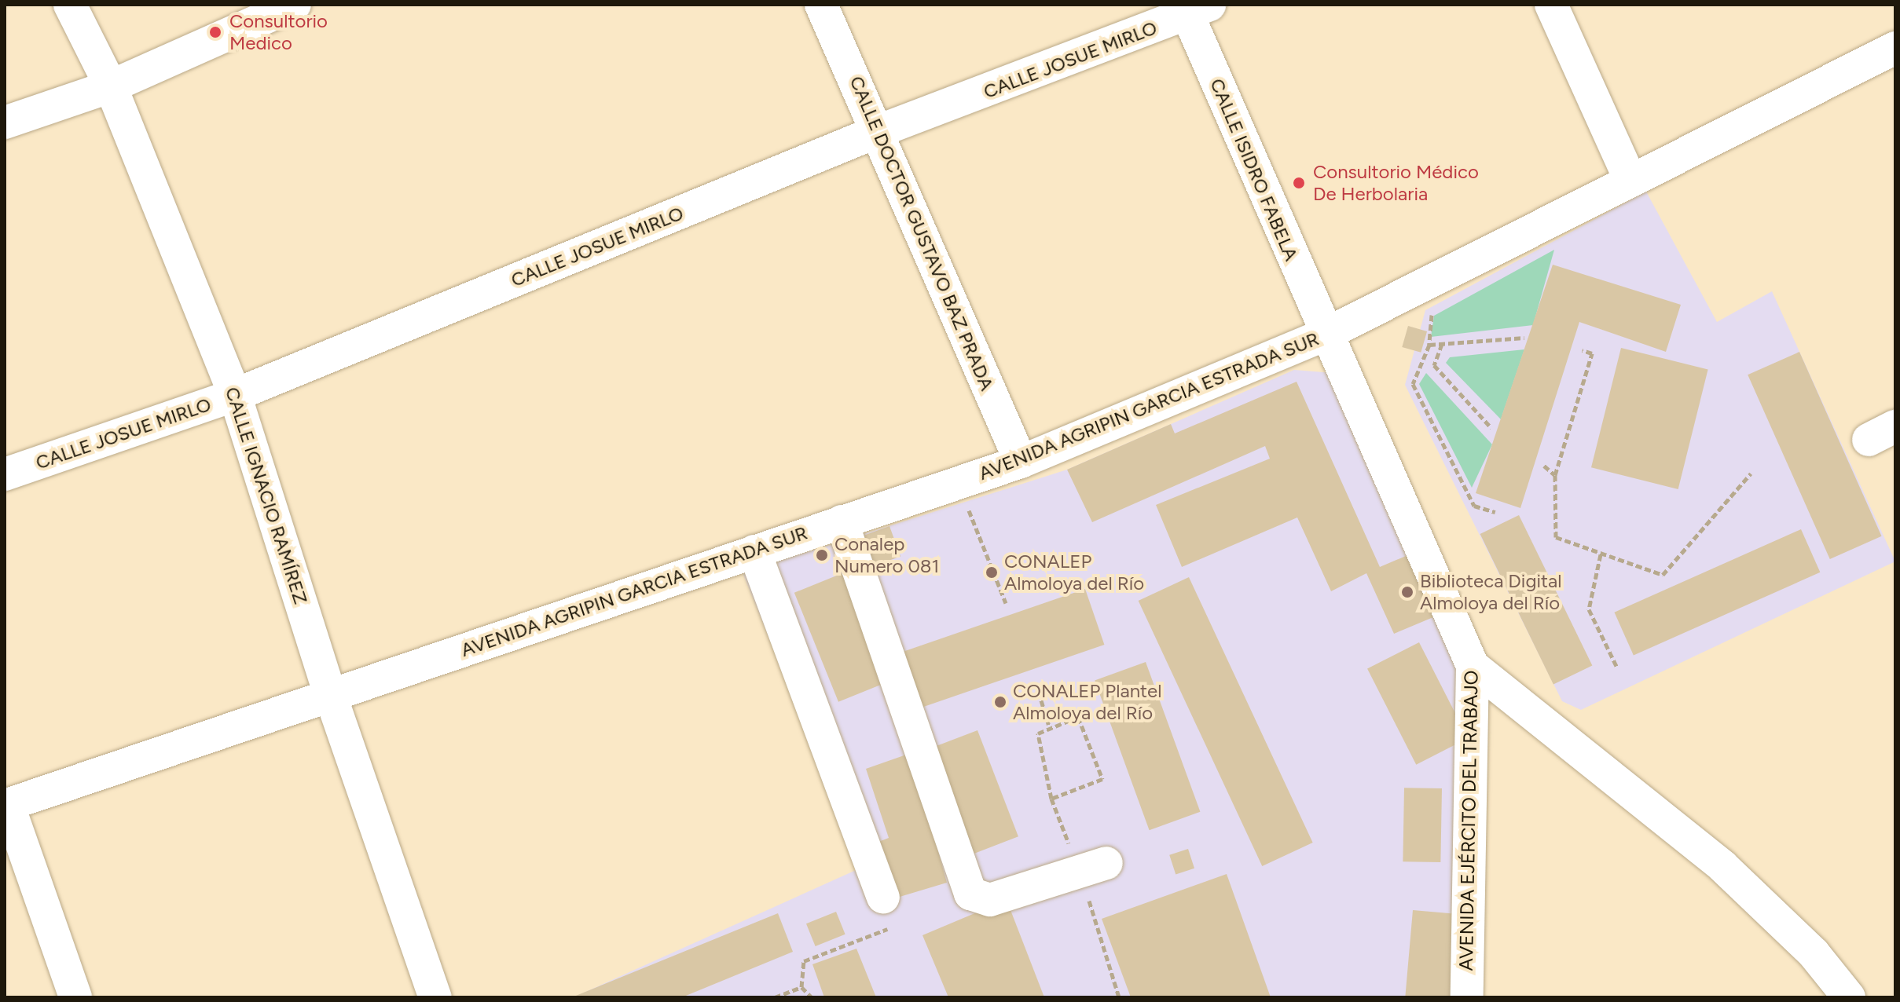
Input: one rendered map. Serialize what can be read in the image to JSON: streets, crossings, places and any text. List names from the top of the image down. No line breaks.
{"streets":{"street":["CALLE JOSUE MIRLO","CALLE ISIDRO FABELA","CALLE DOCTOR GUSTAVO BAZ PRADA","AVENIDA AGRIPIN GARCIA ESTRADA SUR","CALLE IGNACIO RAMÍREZ","AVENIDA EJÉRCITO DEL TRABAJO"]},"crossings":[["CALLE JOSUE MIRLO","CALLE ISIDRO FABELA"],["CALLE JOSUE MIRLO","CALLE DOCTOR GUSTAVO BAZ PRADA"],["CALLE JOSUE MIRLO","CALLE IGNACIO RAMÍREZ"],["CALLE ISIDRO FABELA","AVENIDA AGRIPIN GARCIA ESTRADA SUR"],["CALLE ISIDRO FABELA","AVENIDA EJÉRCITO DEL TRABAJO"],["CALLE DOCTOR GUSTAVO BAZ PRADA","AVENIDA AGRIPIN GARCIA ESTRADA SUR"],["AVENIDA AGRIPIN GARCIA ESTRADA SUR","CALLE IGNACIO RAMÍREZ"],["AVENIDA AGRIPIN GARCIA ESTRADA SUR","AVENIDA EJÉRCITO DEL TRABAJO"]],"places":["Consultorio Medico","Consultorio Médico De Herbolaria","Conalep Numero 081","CONALEP Almoloya del Río","Biblioteca Digital Almoloya del Río","CONALEP Plantel Almoloya del Río"]}
